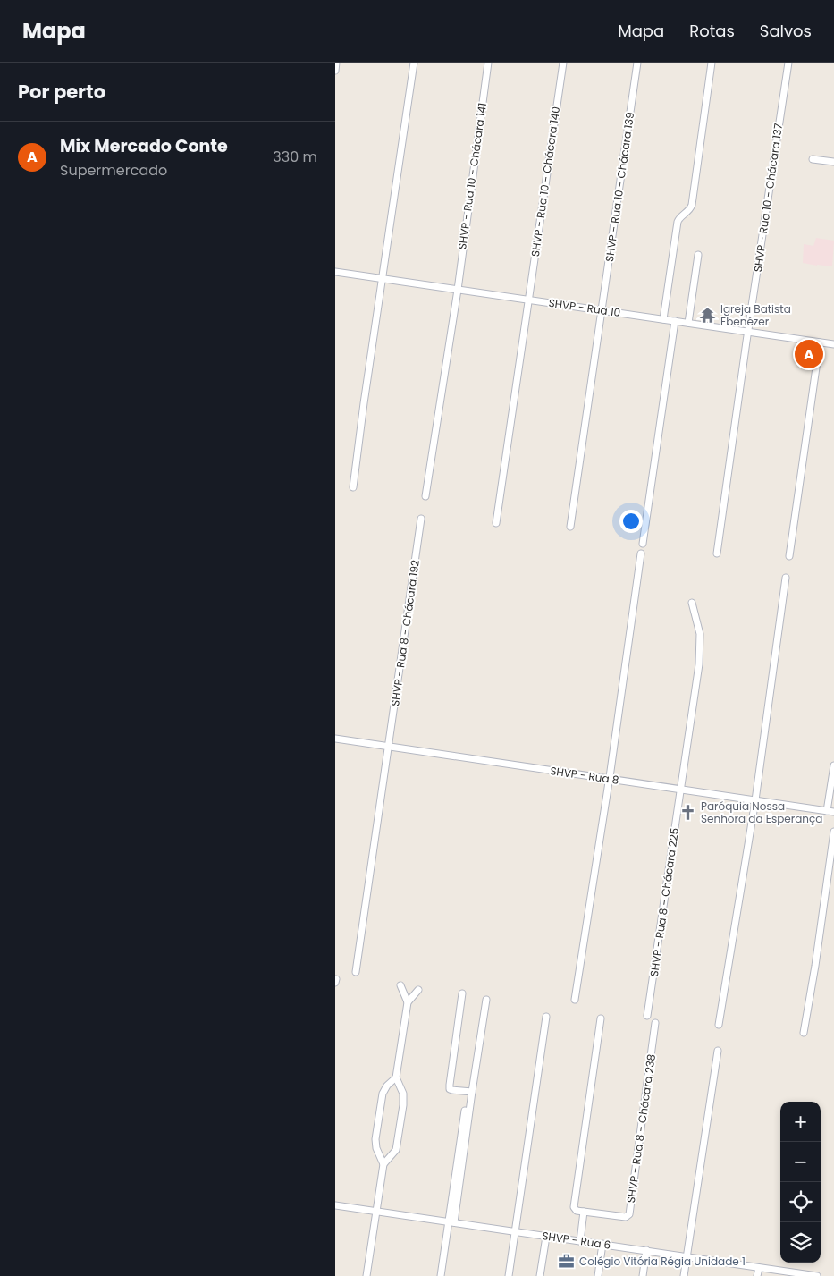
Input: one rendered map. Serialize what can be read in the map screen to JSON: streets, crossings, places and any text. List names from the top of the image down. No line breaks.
{"streets":{"street":["SHVP - Rua 10 - Chácara 141","SHVP - Rua 10 - Chácara 140","SHVP - Rua 10 - Chácara 139","SHVP - Rua 10 - Chácara 137","SHVP - Rua 10","SHVP - Rua 8 - Chácara 192","SHVP - Rua 8","SHVP - Rua 8 - Chácara 225","SHVP - Rua 8 - Chácara 238","SHVP - Rua 6"]},"crossings":[["SHVP - Rua 10 - Chácara 141","SHVP - Rua 10"],["SHVP - Rua 10 - Chácara 140","SHVP - Rua 10"],["SHVP - Rua 10 - Chácara 139","SHVP - Rua 10"],["SHVP - Rua 10 - Chácara 137","SHVP - Rua 10"],["SHVP - Rua 8 - Chácara 192","SHVP - Rua 8"],["SHVP - Rua 8","SHVP - Rua 8 - Chácara 225"]],"places":{"temple":["Igreja Batista Ebenézer"],"church":["Paróquia Nossa Senhora da Esperança"],"office":["Colégio Vitória Régia Unidade 1"]},"page":{"header":"Mapa","nav":["Mapa","Rotas","Salvos"],"heading":"Por perto","list":[{"mark":"A","name":"Mix Mercado Conte","note":"Supermercado","value":"330 m"}],"pins":"A","map_buttons":["+","−"]}}
